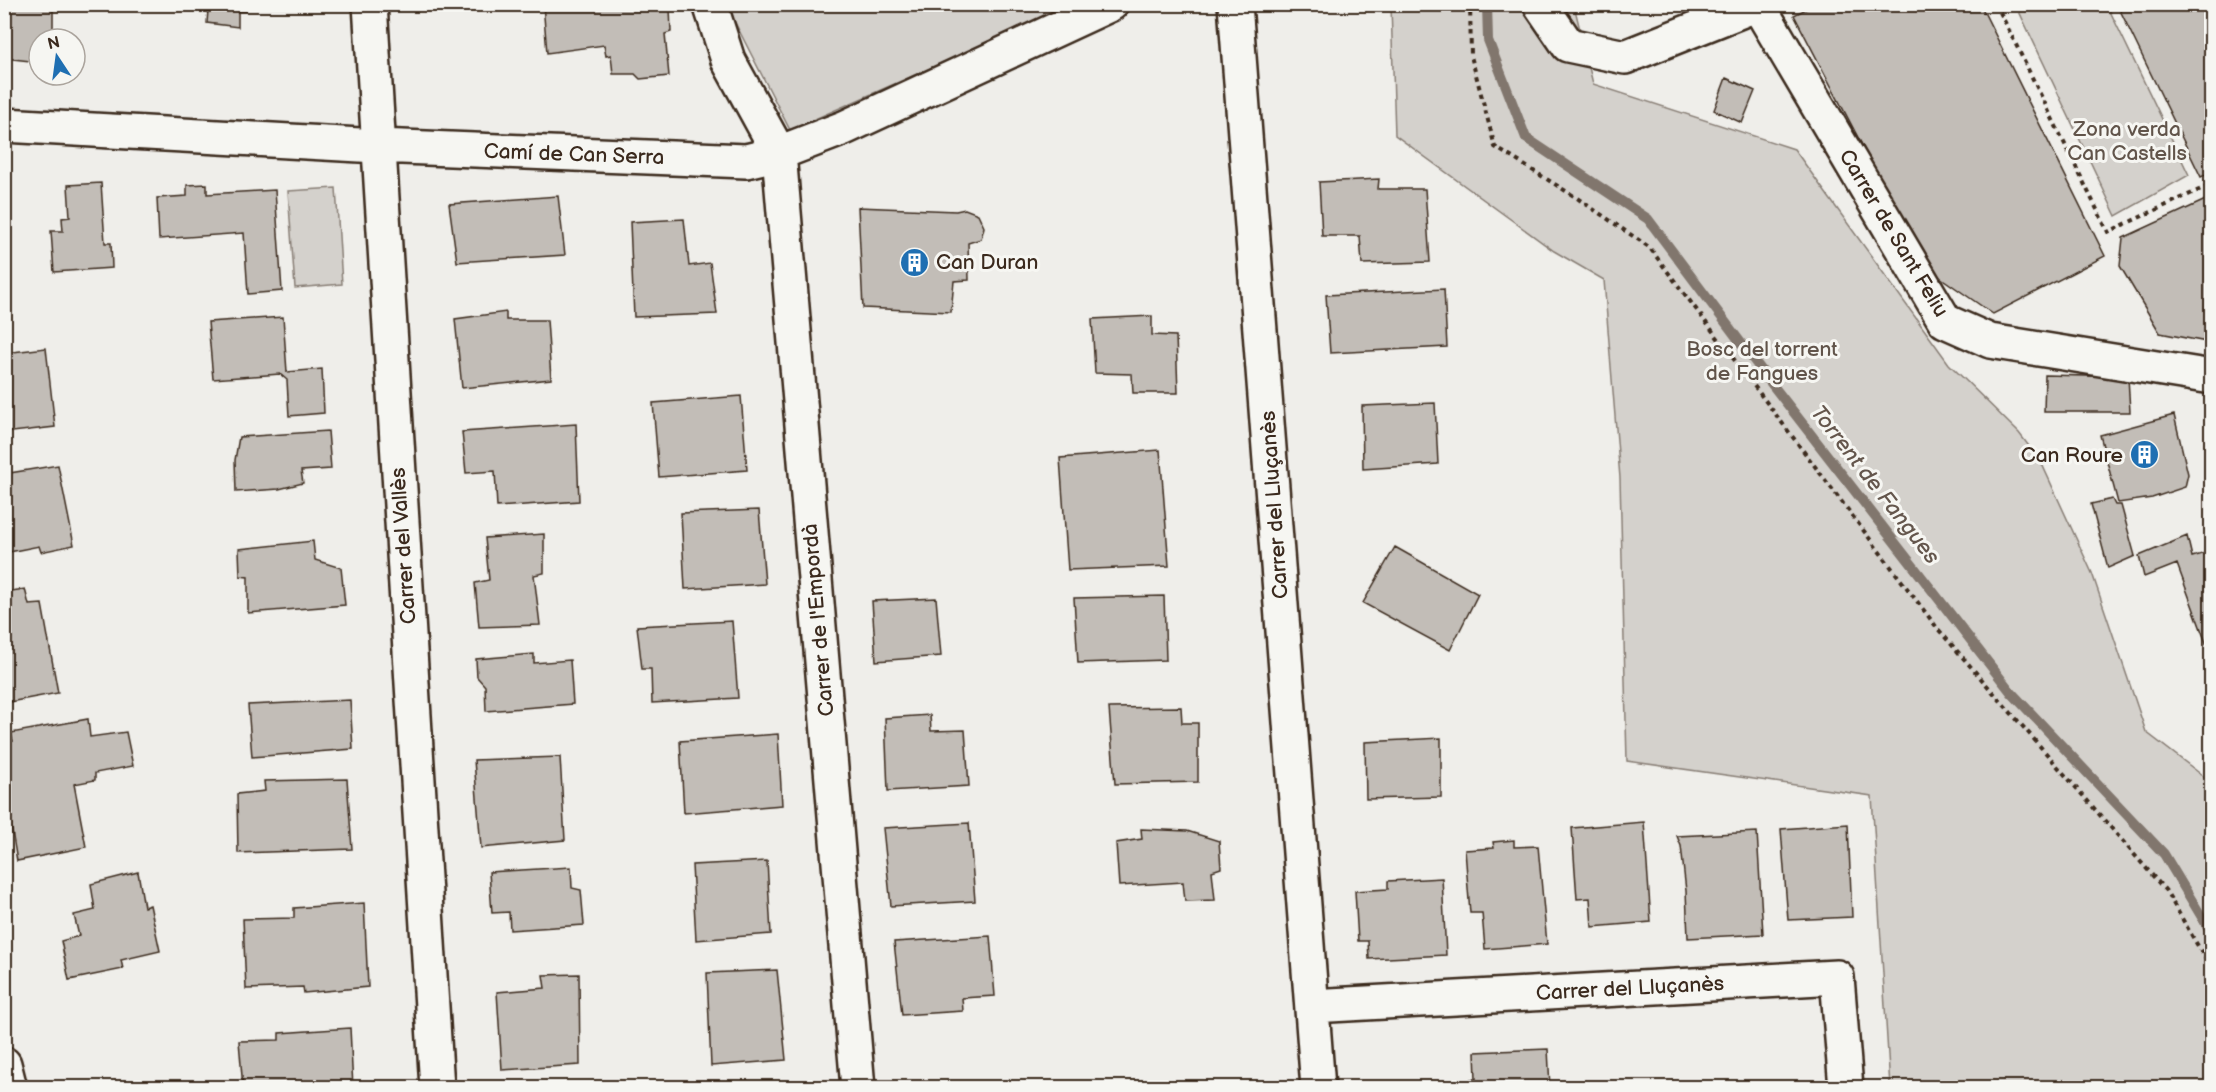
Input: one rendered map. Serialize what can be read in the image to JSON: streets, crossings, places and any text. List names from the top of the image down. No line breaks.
{"streets":{"street":["Camí de Can Serra","Carrer de Sant Feliu","Carrer del Lluçanès","Carrer del Vallès","Carrer de l'Empordà"]},"crossings":[["Camí de Can Serra","Carrer del Vallès"],["Camí de Can Serra","Carrer de l'Empordà"]],"water":["Torrent de Fangues"],"parks":["Zona verda Can Castells","Bosc del torrent de Fangues"],"places":{"building":["Can Duran","Can Roure"]},"north":"top"}
